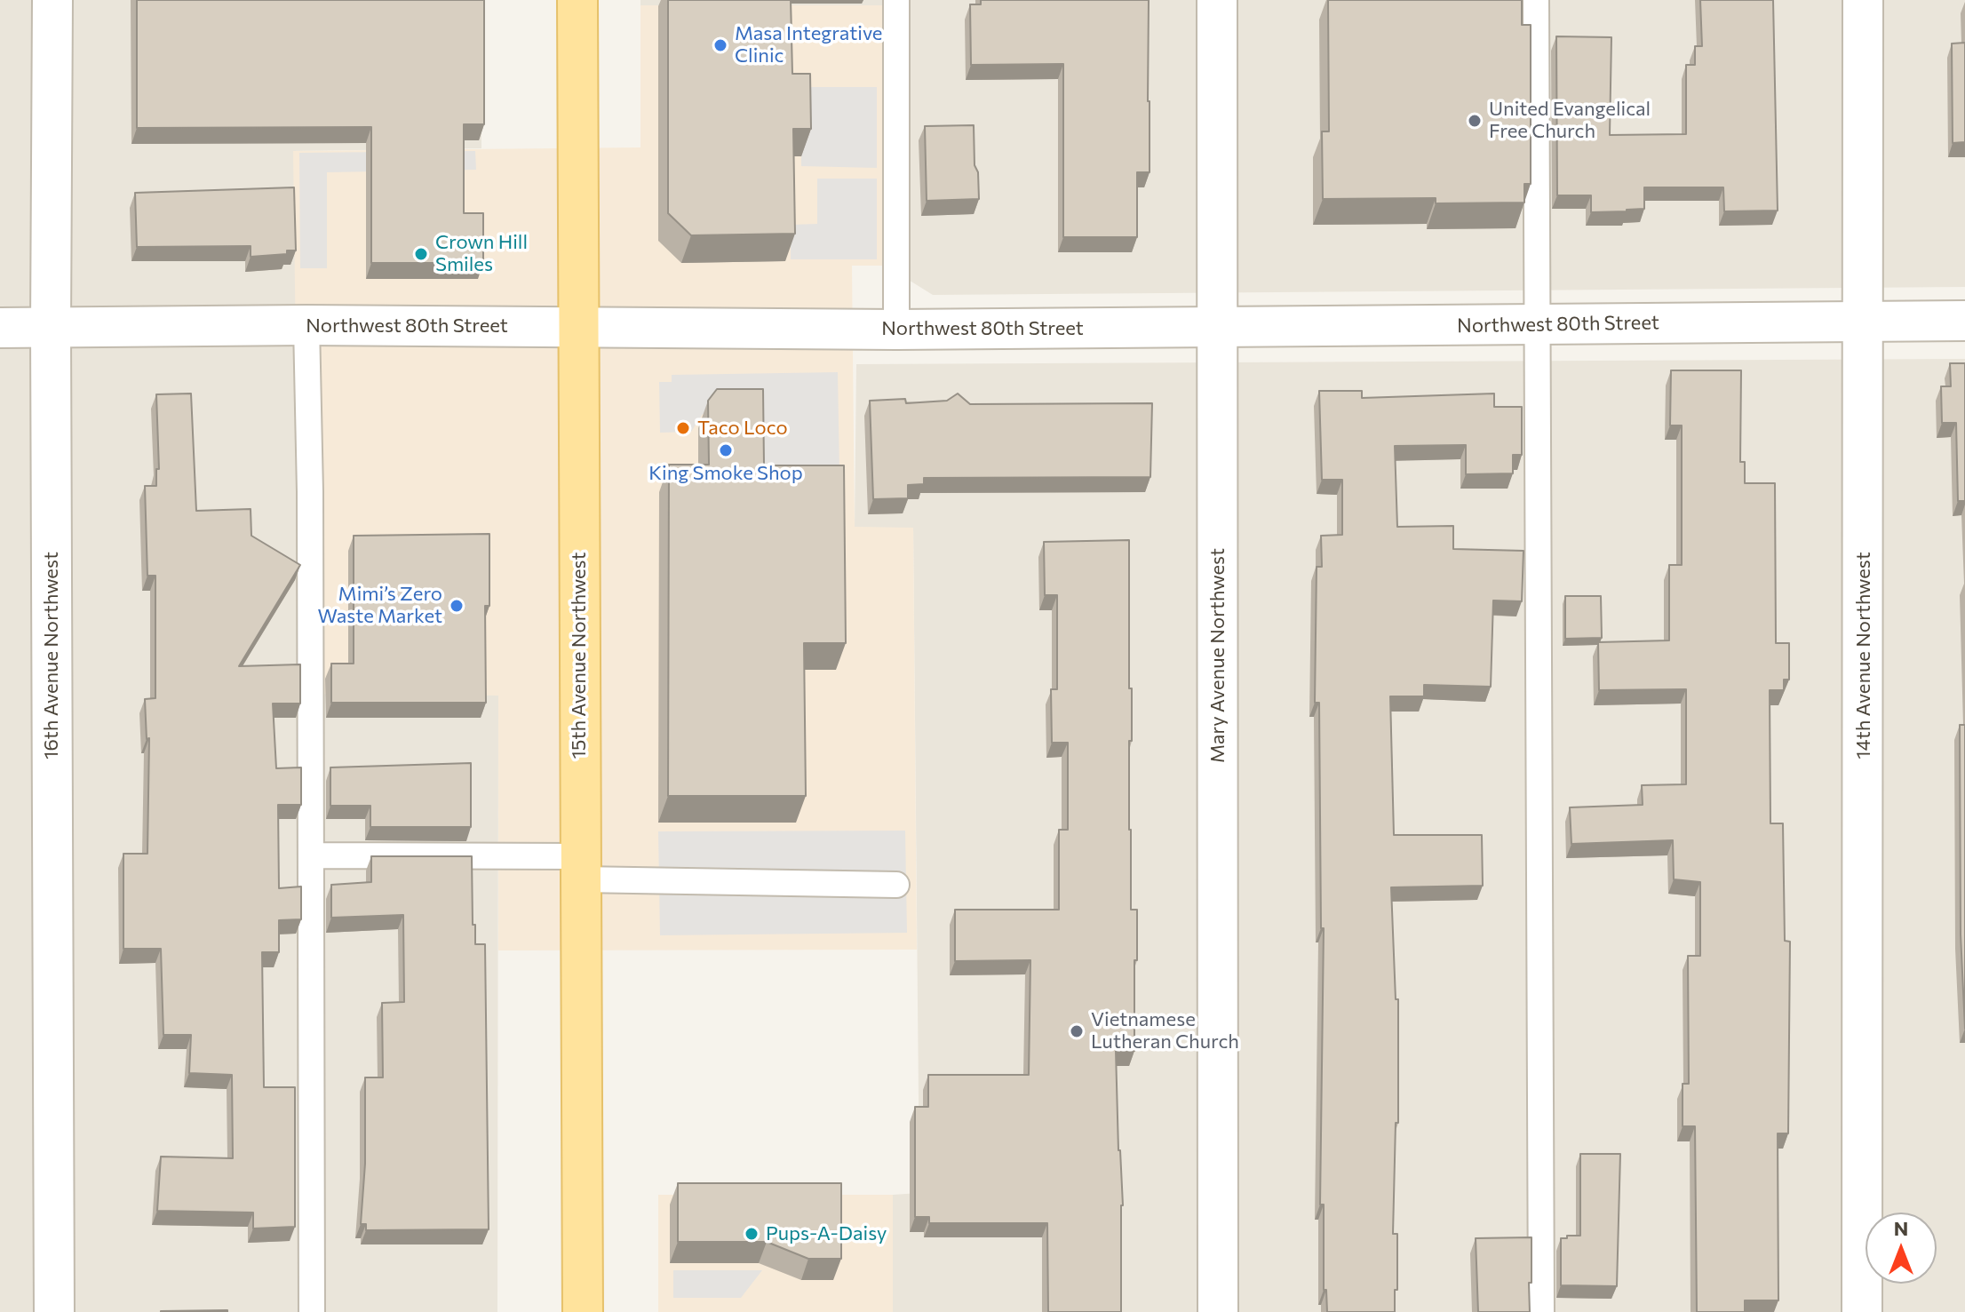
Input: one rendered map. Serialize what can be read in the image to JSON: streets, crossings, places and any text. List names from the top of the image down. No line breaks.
{"streets":{"main road":["15th Avenue Northwest"],"street":["Northwest 80th Street","16th Avenue Northwest","Mary Avenue Northwest","14th Avenue Northwest"]},"crossings":[["Northwest 80th Street","16th Avenue Northwest"],["Northwest 80th Street","15th Avenue Northwest"],["Northwest 80th Street","Mary Avenue Northwest"],["Northwest 80th Street","14th Avenue Northwest"]],"places":["Masa Integrative Clinic","United Evangelical Free Church","Crown Hill Smiles","Taco Loco","King Smoke Shop","Mimi’s Zero Waste Market","Vietnamese Lutheran Church","Pups-A-Daisy"],"north":"top"}
